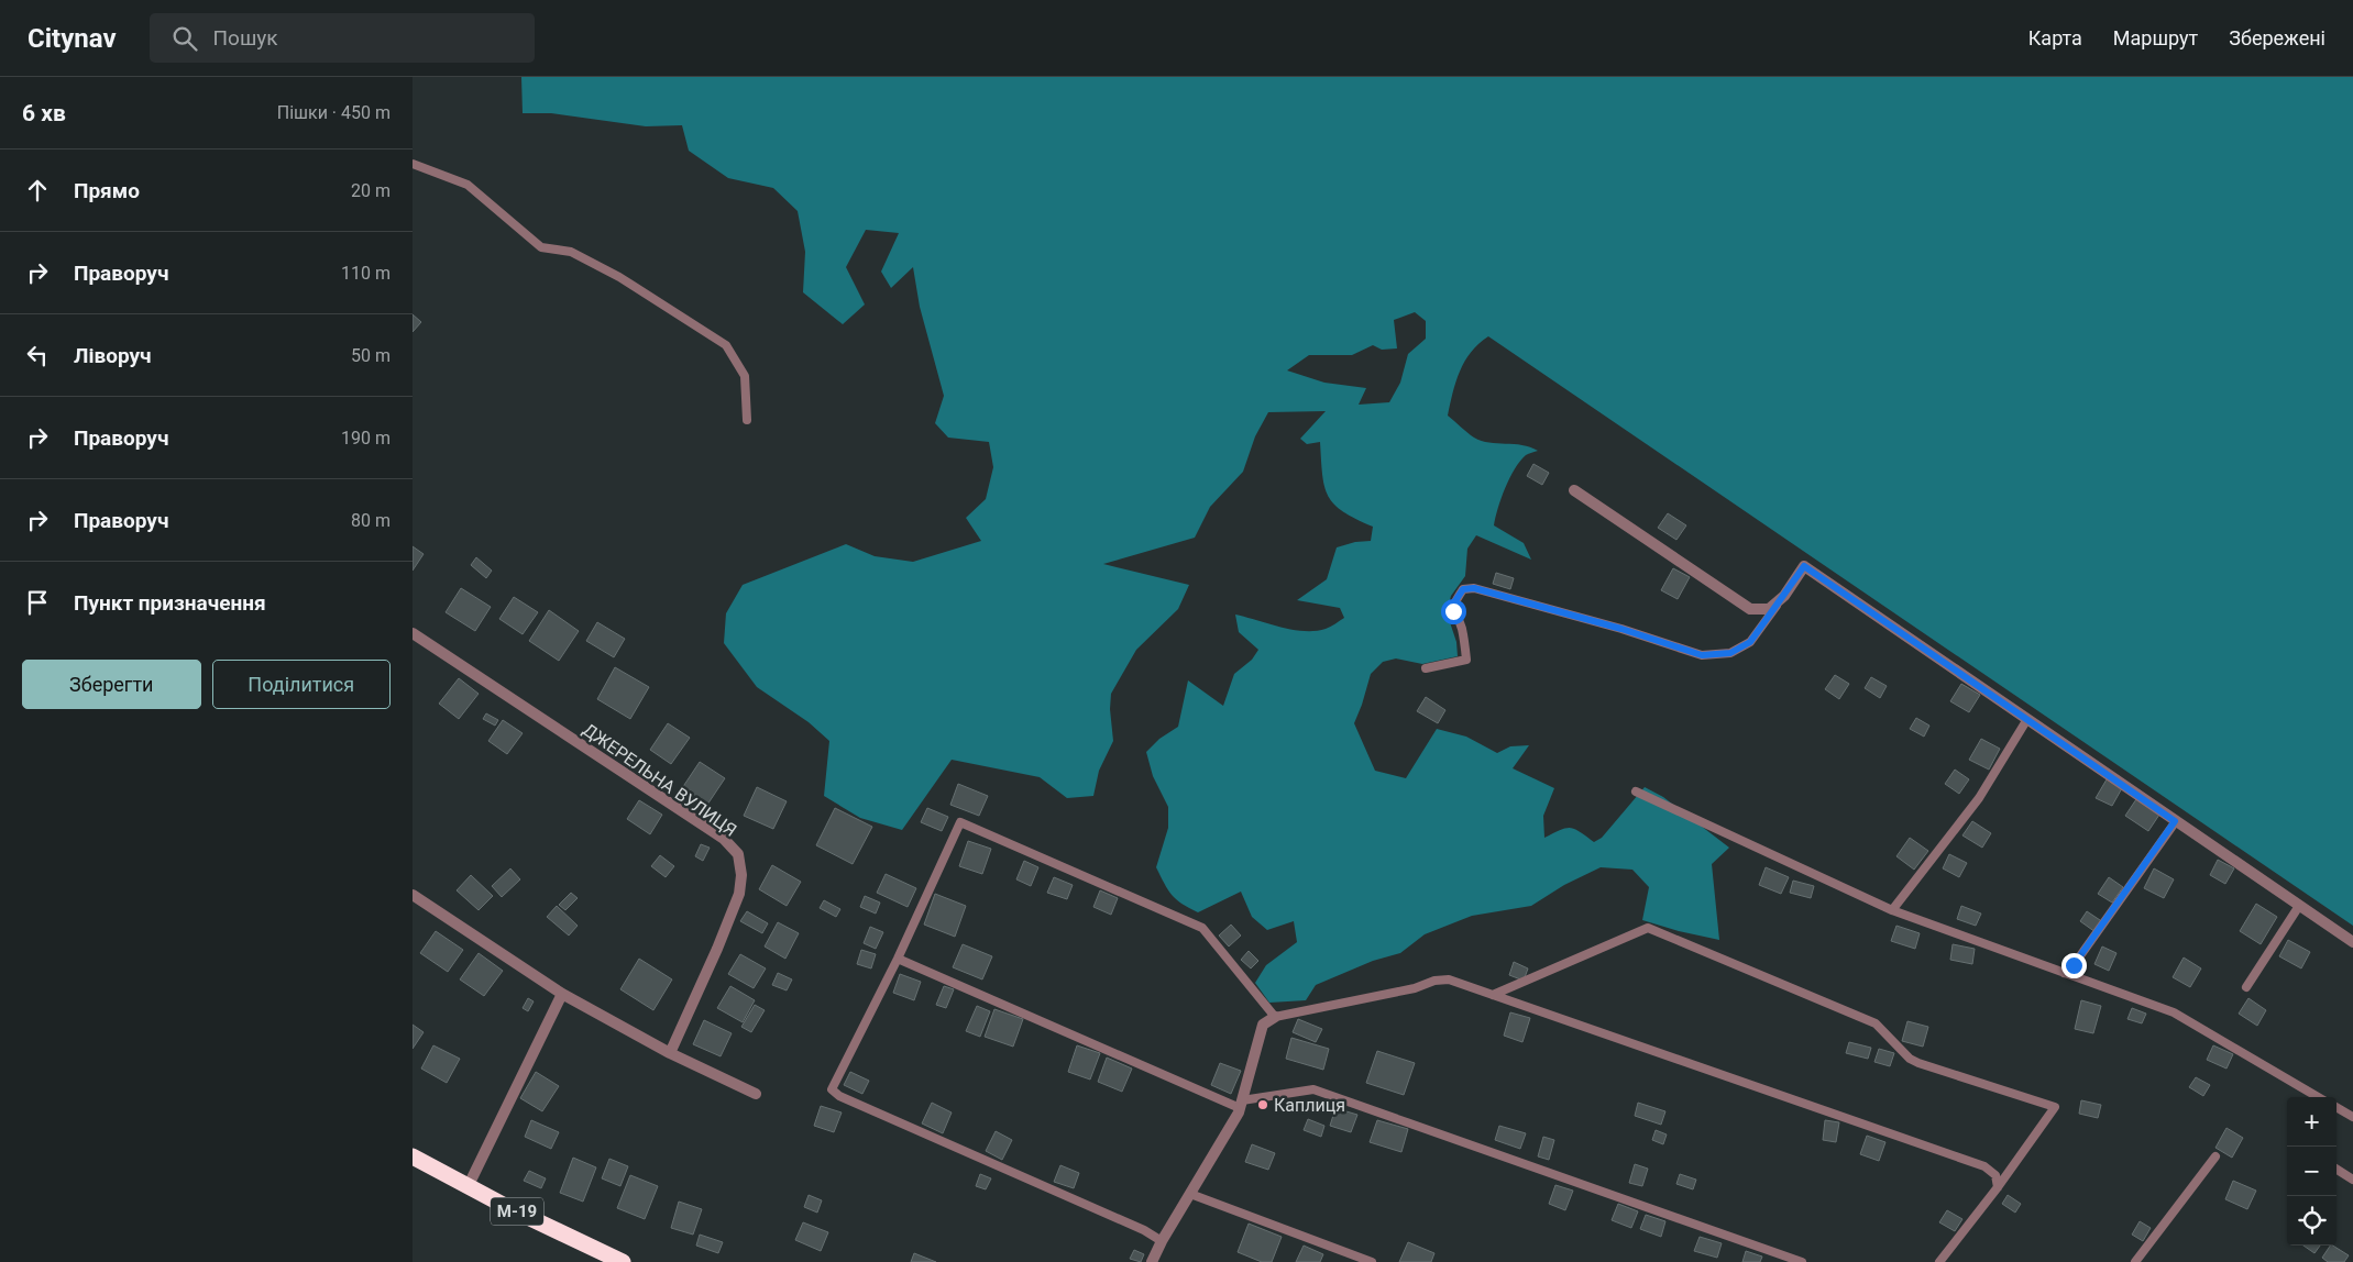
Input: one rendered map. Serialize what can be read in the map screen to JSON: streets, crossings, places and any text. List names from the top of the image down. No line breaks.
{"streets":{"highway":["М-19"],"street":["ДЖЕРЕЛЬНА ВУЛИЦЯ"]},"places":["Каплиця"],"page":{"header":"Citynav","search":"Пошук","nav":["Карта","Маршрут","Збережені"],"heading":["6 хв","Пішки · 450 m"],"list":[["Прямо","20 m"],["Праворуч","110 m"],["Ліворуч","50 m"],["Праворуч","190 m"],["Праворуч","80 m"],"Пункт призначення"],"buttons":["Зберегти","Поділитися"],"map_buttons":["+","−"]}}
